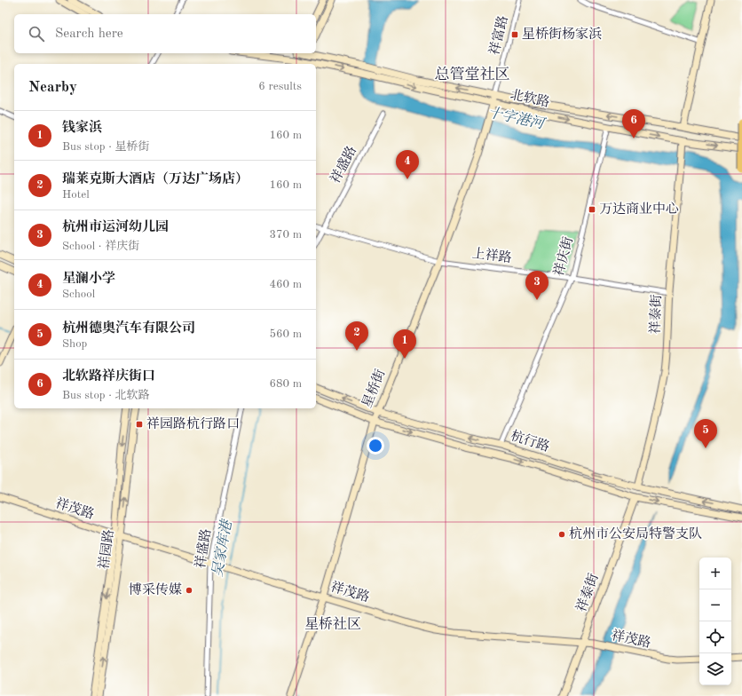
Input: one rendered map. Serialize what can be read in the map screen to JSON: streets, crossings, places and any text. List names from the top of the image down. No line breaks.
{"streets":{"street":["祥富路","北软路","祥盛路","上祥路","祥庆街","祥泰街","星桥街","杭行路","祥茂路","祥园路"]},"crossings":[["祥富路","北软路"],["祥富路","星桥街"],["北软路","祥庆街"],["北软路","祥泰街"],["北软路","星桥街"],["祥盛路","上祥路"],["祥盛路","祥茂路"],["上祥路","祥庆街"],["上祥路","祥泰街"],["上祥路","星桥街"],["祥庆街","杭行路"],["祥泰街","杭行路"],["祥泰街","祥茂路"],["星桥街","杭行路"],["星桥街","祥茂路"],["祥茂路","祥园路"]],"districts":["总管堂社区","星桥社区"],"water":["十字港河","吴家库港"],"places":{"transit":["星桥街杨家浜","万达商业中心","祥园路杭行路口"],"other":["杭州市公安局特警支队","博采传媒"]},"page":{"search":"Search here","heading":["Nearby","6 results"],"pins":["6","4","3","2","1","5"],"list":[{"mark":"1","name":"钱家浜","note":"Bus stop · 星桥街","value":"160 m"},{"mark":"2","name":"瑞莱克斯大酒店（万达广场店）","note":"Hotel","value":"160 m"},{"mark":"3","name":"杭州市运河幼儿园","note":"School · 祥庆街","value":"370 m"},{"mark":"4","name":"星澜小学","note":"School","value":"460 m"},{"mark":"5","name":"杭州德奥汽车有限公司","note":"Shop","value":"560 m"},{"mark":"6","name":"北软路祥庆街口","note":"Bus stop · 北软路","value":"680 m"}],"map_buttons":["+","−"]}}
